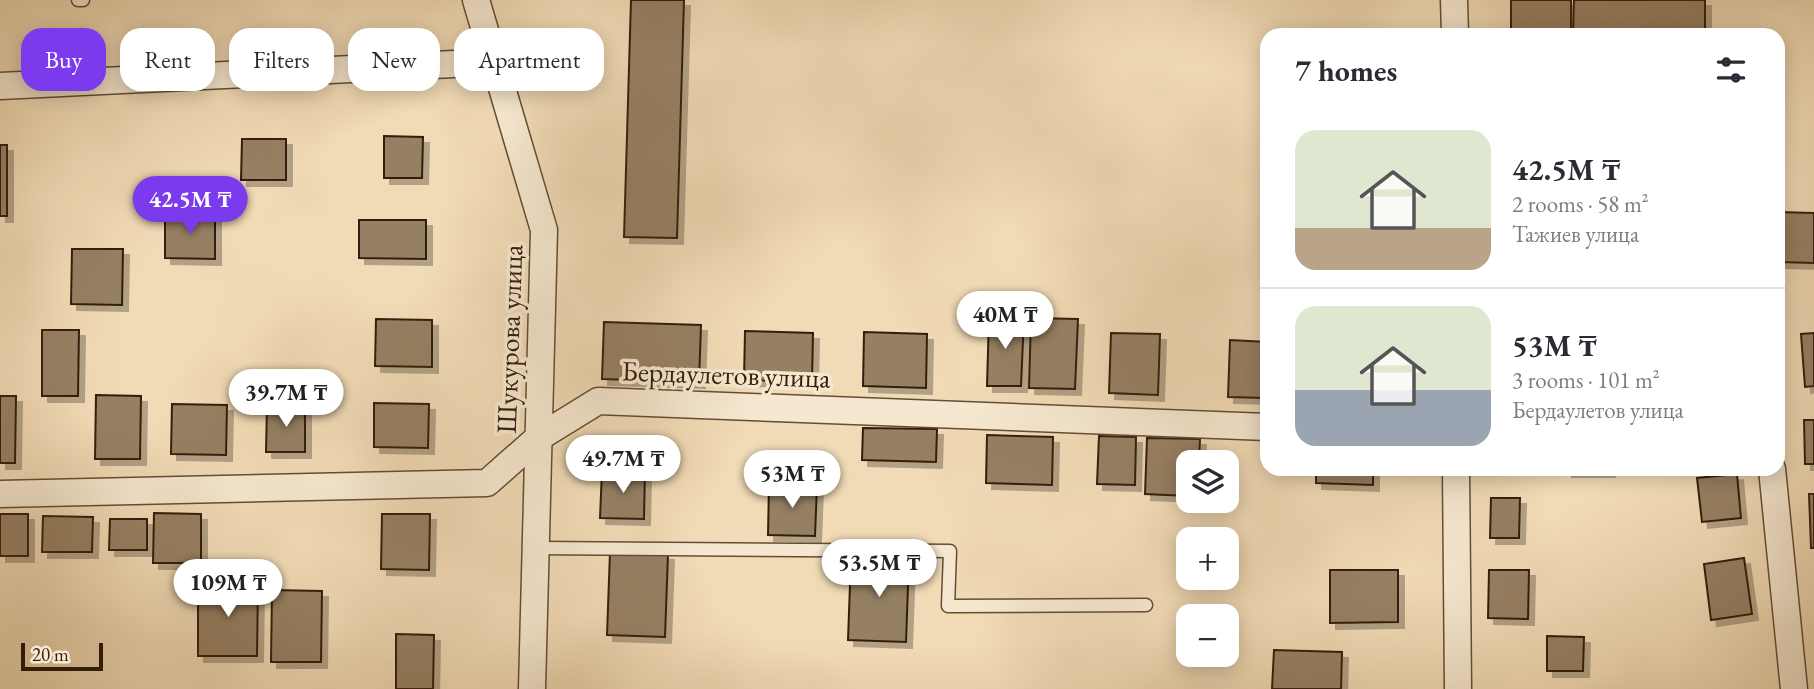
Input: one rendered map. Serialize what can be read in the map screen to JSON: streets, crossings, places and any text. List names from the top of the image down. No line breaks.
{"streets":{"street":["Шукурова улица","Бердаулетов улица"]},"crossings":[["Шукурова улица","Бердаулетов улица"]],"scale_bar":"20 m","page":{"chip":["Buy","Rent","Filters","New","Apartment"],"heading":"7 homes","list":[{"name":"42.5M ₸","note":"2 rooms · 58 m² · Тажиев улица"},{"name":"53M ₸","note":"3 rooms · 101 m² · Бердаулетов улица"}],"price":["42.5M ₸","40M ₸","39.7M ₸","49.7M ₸","53M ₸","53.5M ₸","109M ₸"],"map_buttons":["+","−"],"scale":"20 m"}}
